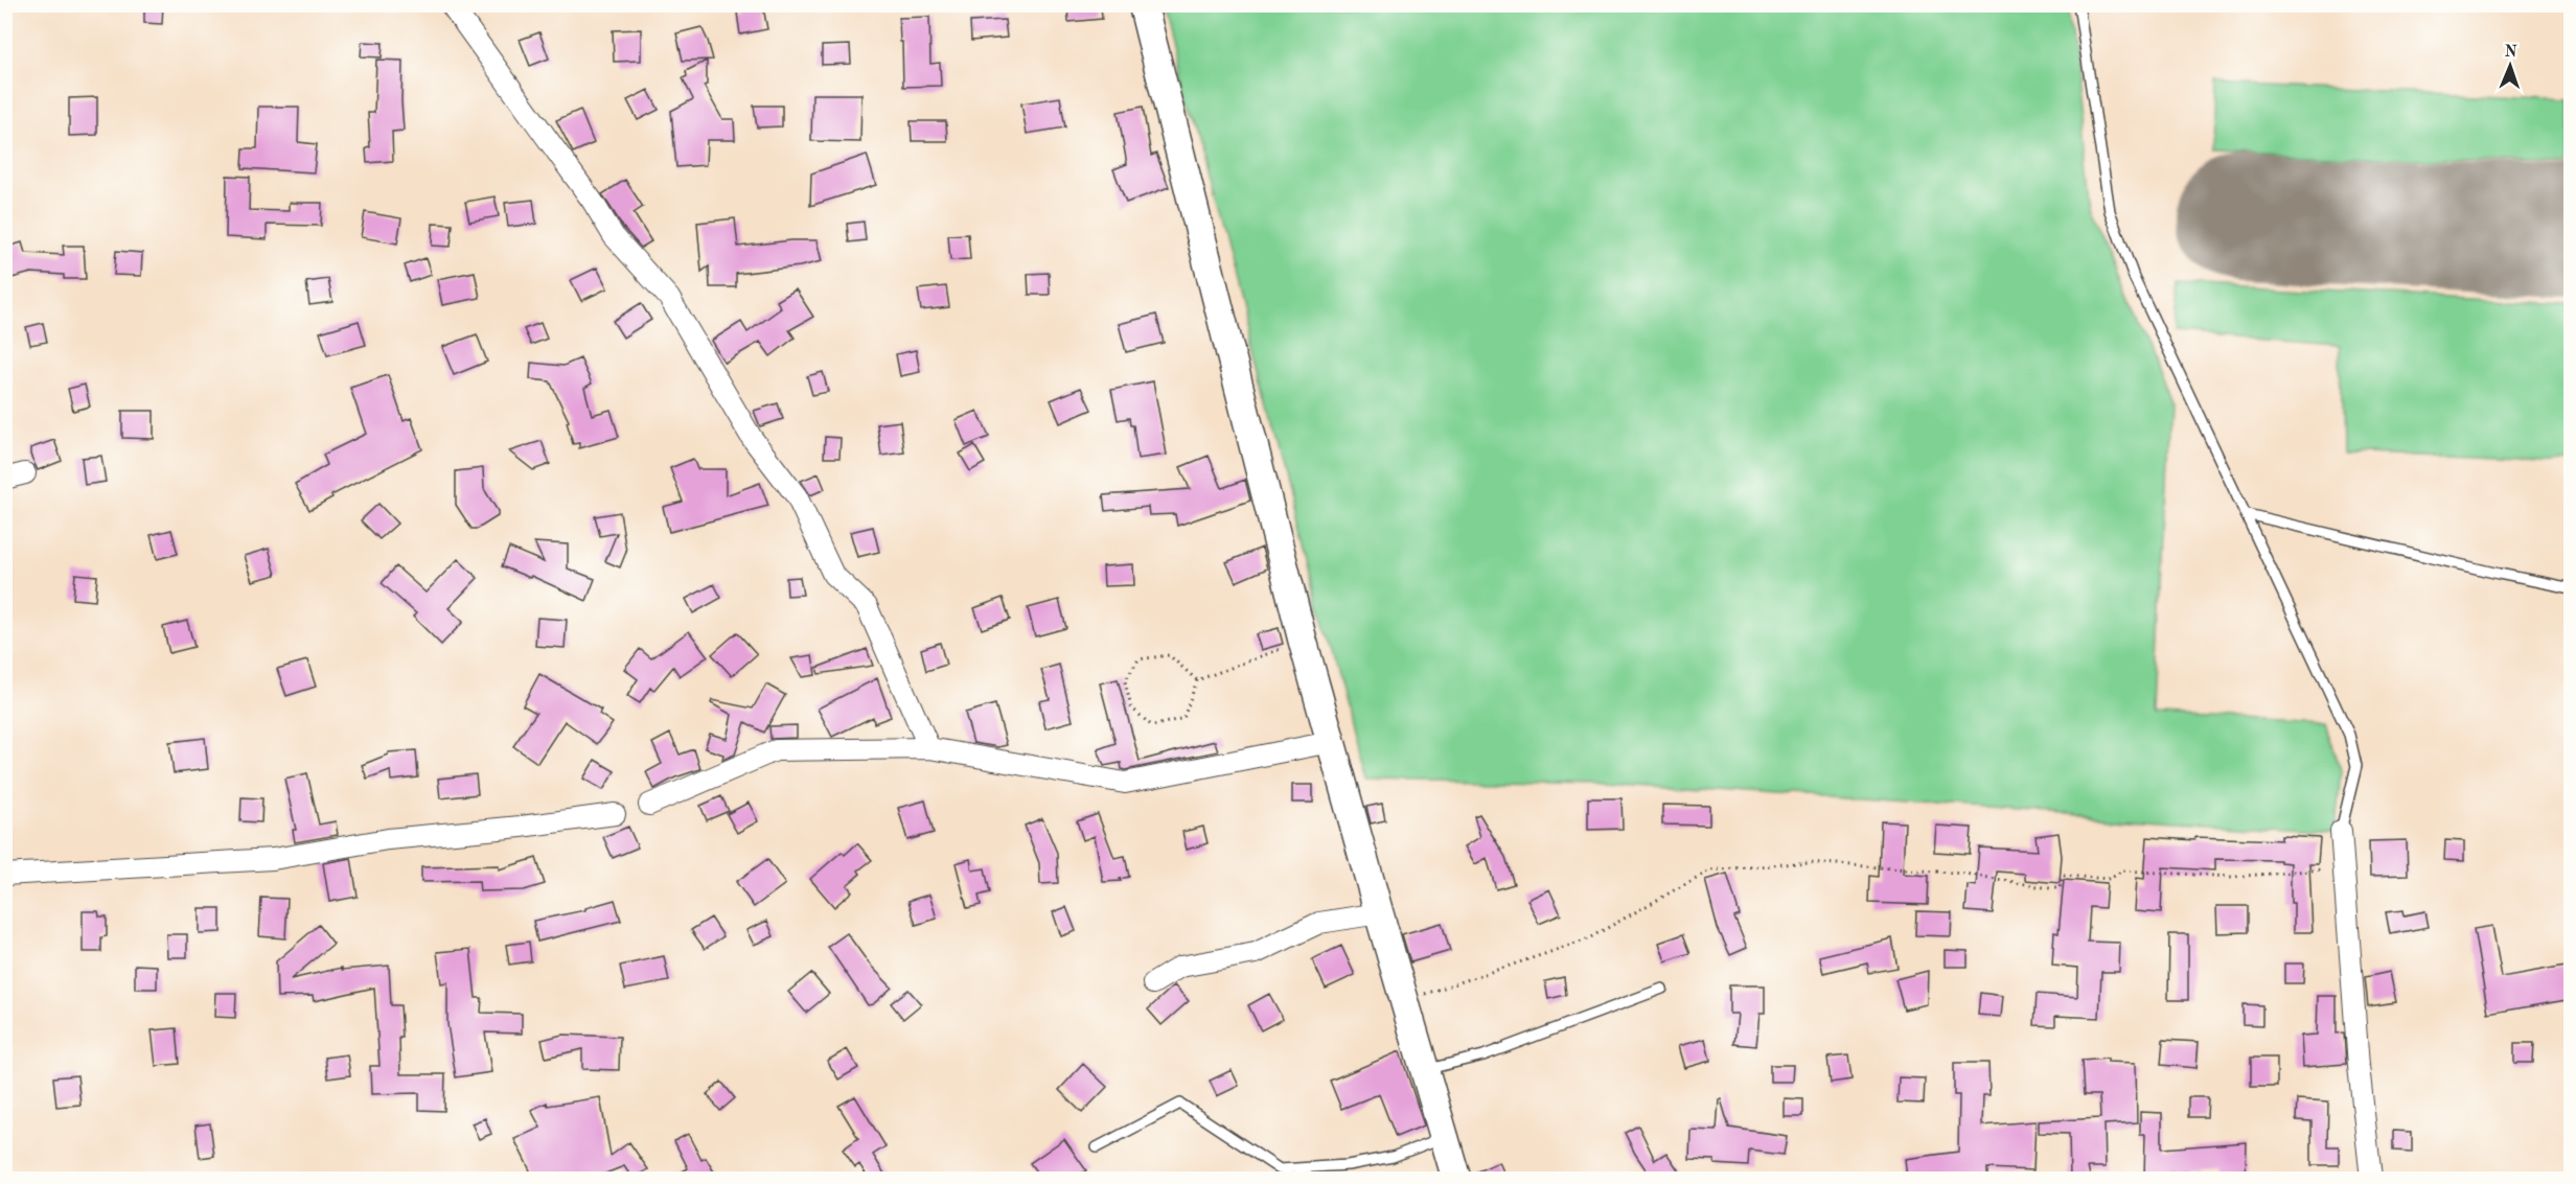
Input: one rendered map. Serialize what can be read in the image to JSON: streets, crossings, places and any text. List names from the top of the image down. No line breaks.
{"north":"top"}
